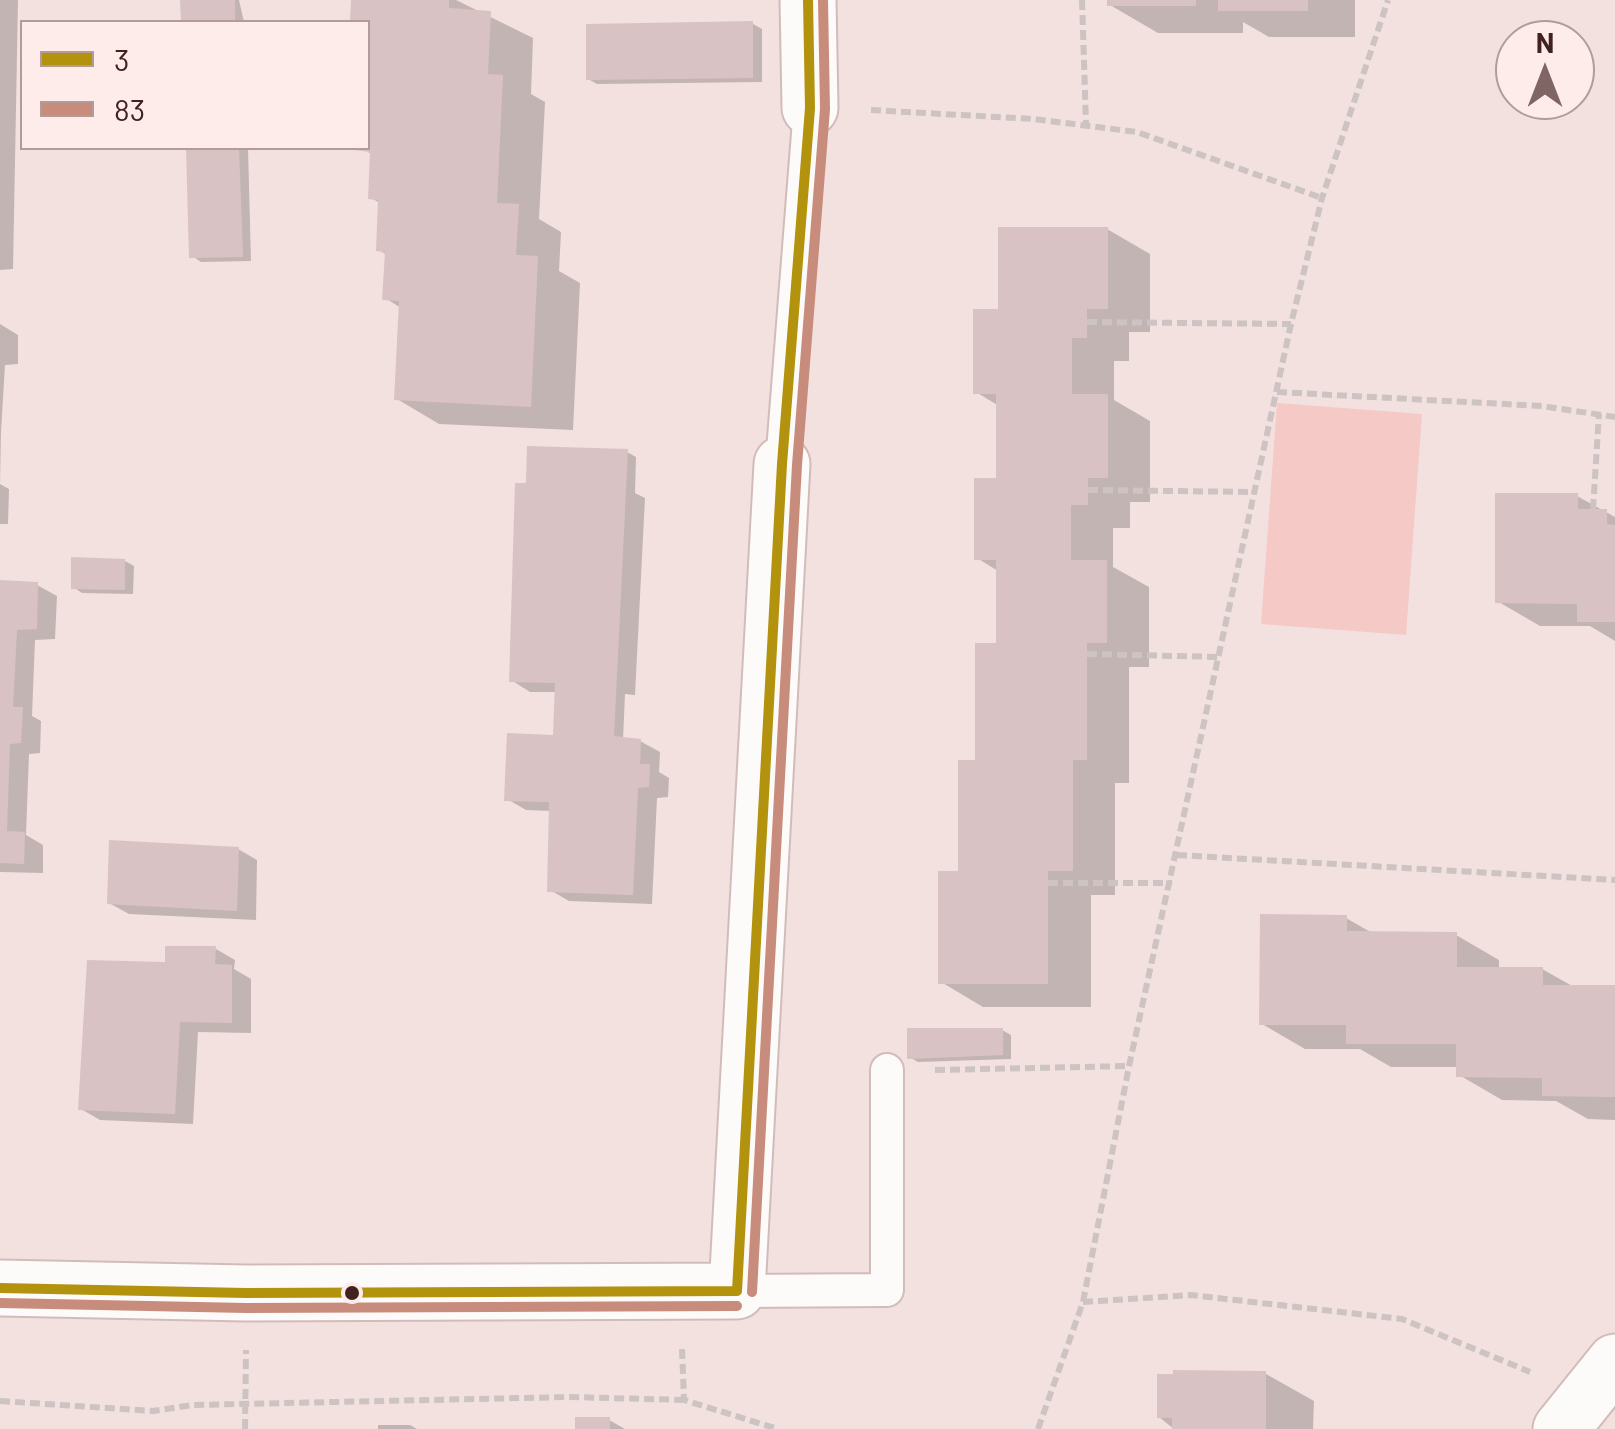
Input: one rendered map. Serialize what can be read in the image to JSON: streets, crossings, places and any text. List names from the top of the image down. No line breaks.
{"lines":["transit line 3","transit line 83"],"legend":["3","83"],"north":"top"}
